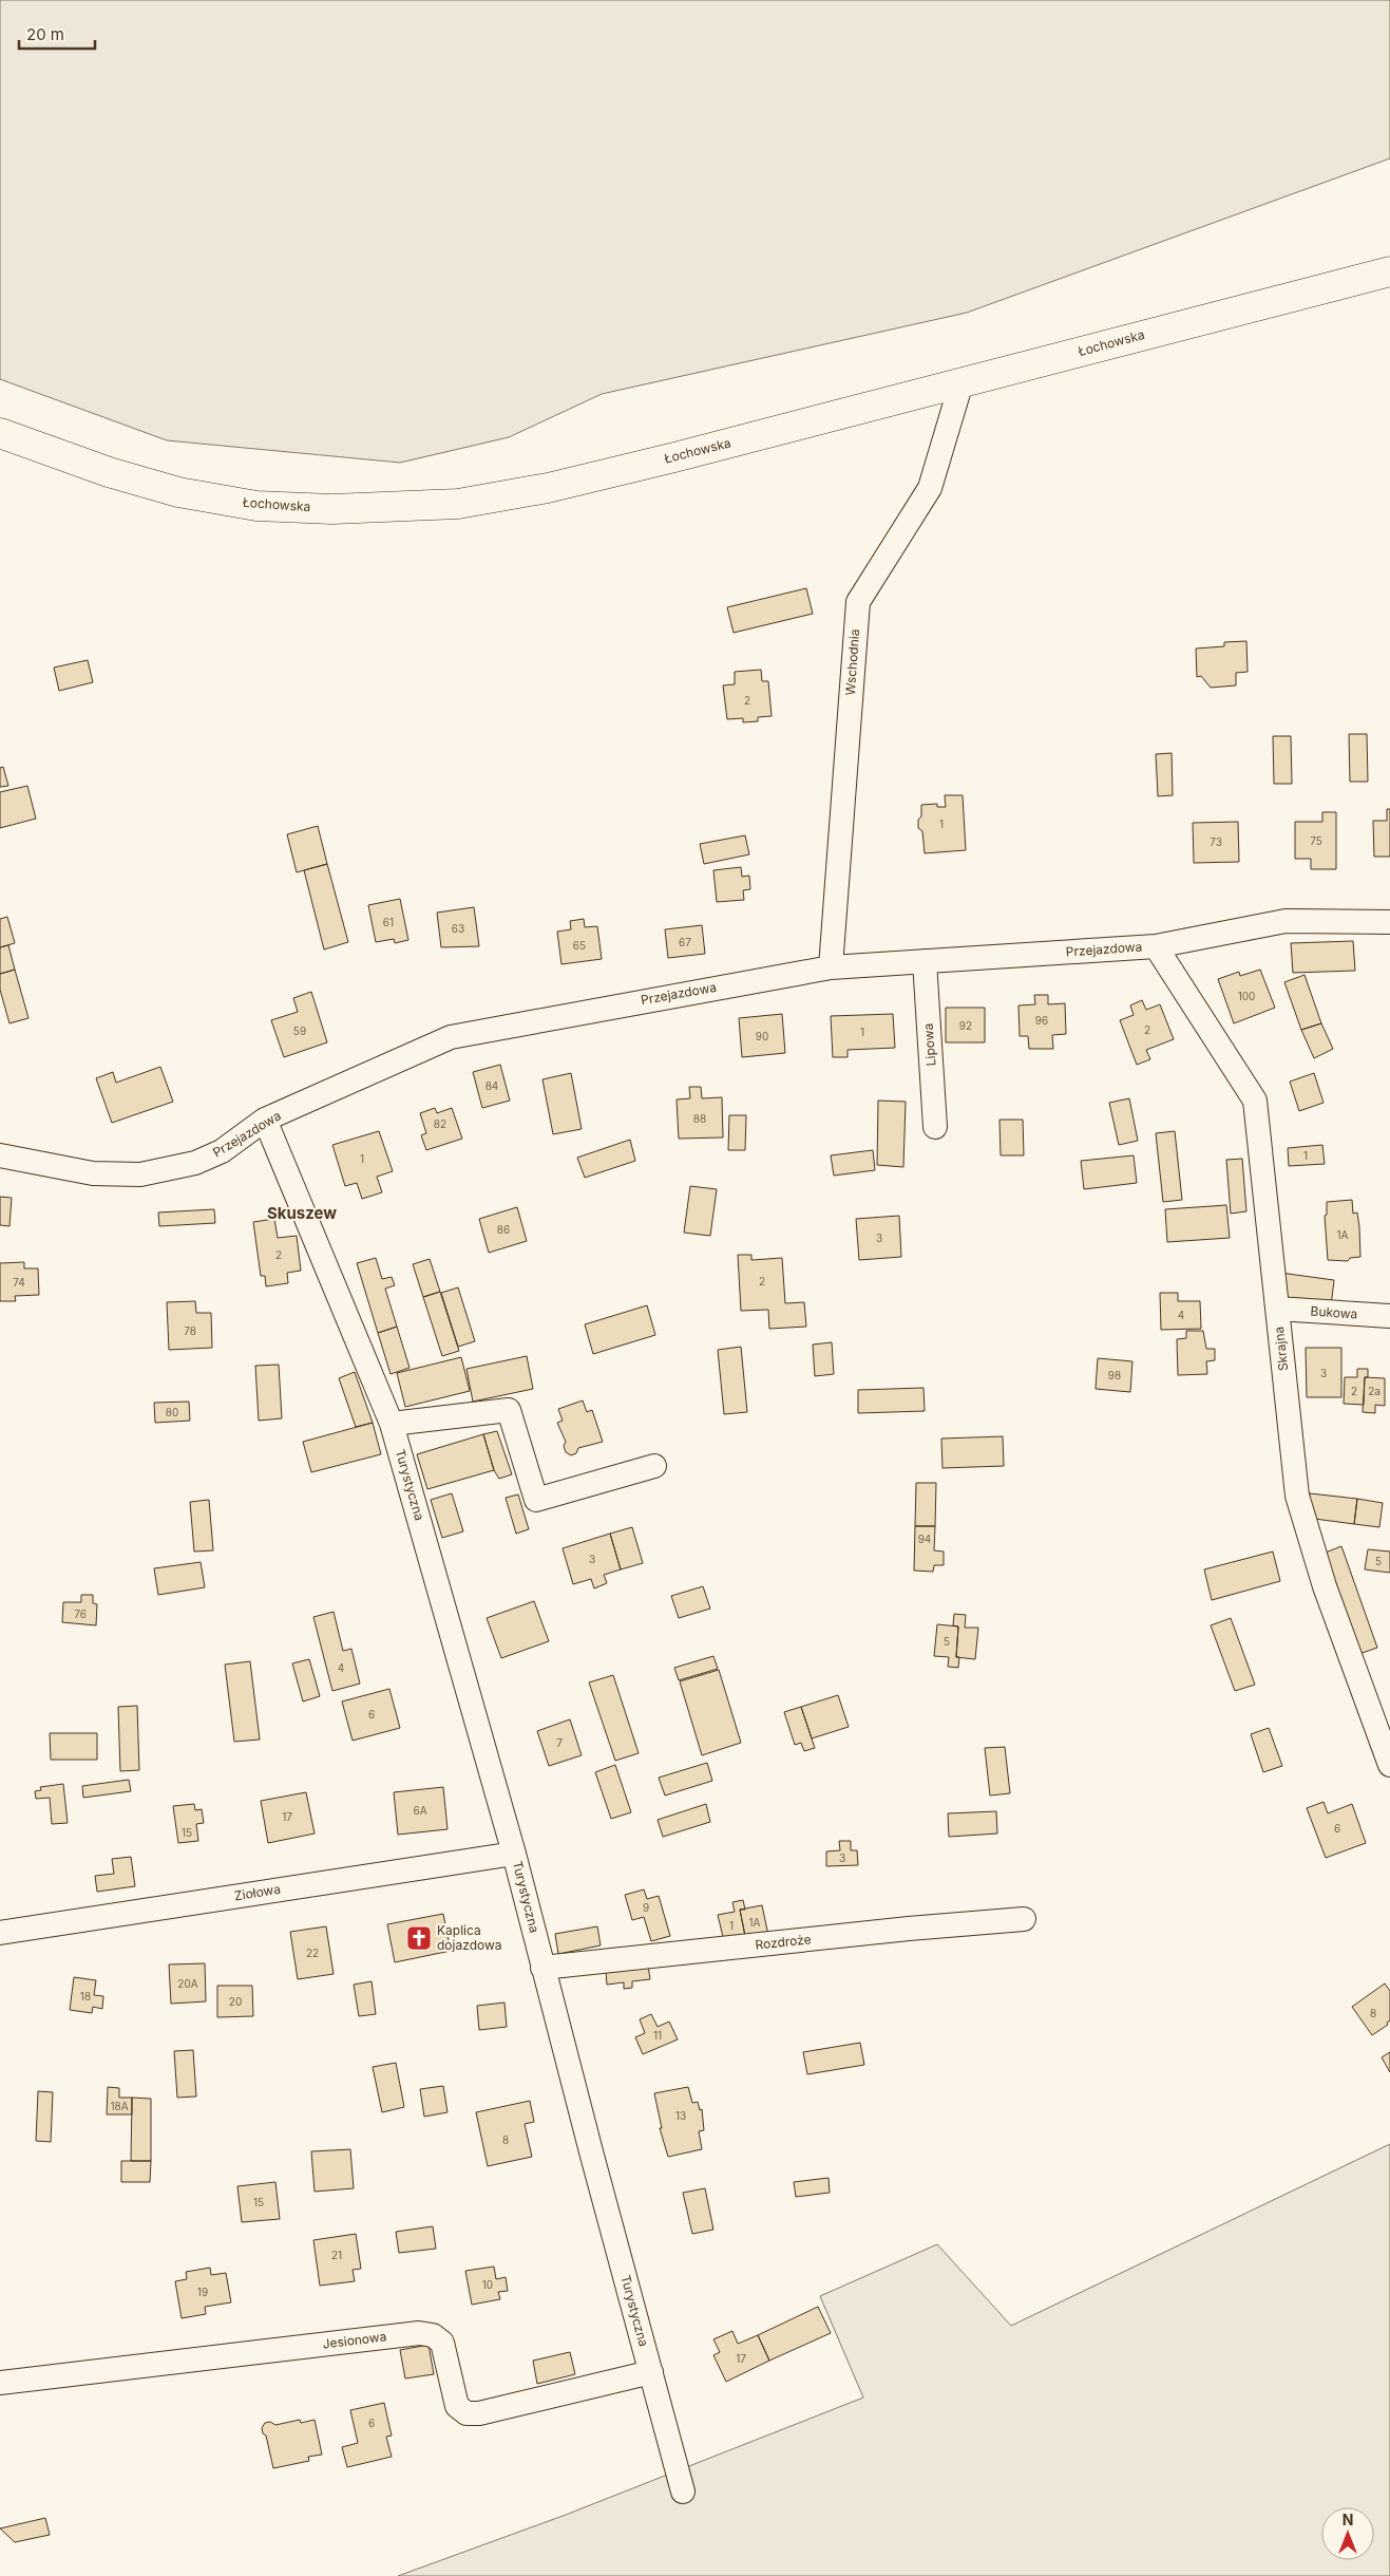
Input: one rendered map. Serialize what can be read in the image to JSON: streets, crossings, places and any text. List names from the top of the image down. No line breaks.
{"streets":{"main road":["Łochowska"],"street":["Wschodnia","Przejazdowa","Lipowa","Bukowa","Skrajna","Turystyczna","Ziołowa","Rozdroże","Jesionowa"]},"crossings":[["Łochowska","Wschodnia"],["Wschodnia","Przejazdowa"],["Przejazdowa","Lipowa"],["Przejazdowa","Skrajna"],["Przejazdowa","Turystyczna"],["Bukowa","Skrajna"],["Turystyczna","Ziołowa"],["Turystyczna","Rozdroże"],["Turystyczna","Jesionowa"]],"districts":["Skuszew"],"places":{"church":["Kaplica dojazdowa"]},"house_numbers":["2","1","75","73","61","63","67","65","100","96","92","2","59","1","90","84","88","82","1","1","86","1A","3","2","2","74","4","78","3","98","2","2a","80","94","3","5","76","5","4","6","7","6A","17","6","15","3","9","1A","1","22","20A","18","20","8","11","18A","13","8","15","21","10","19","17","6"],"scale_bar":"20 m","north":"top"}
